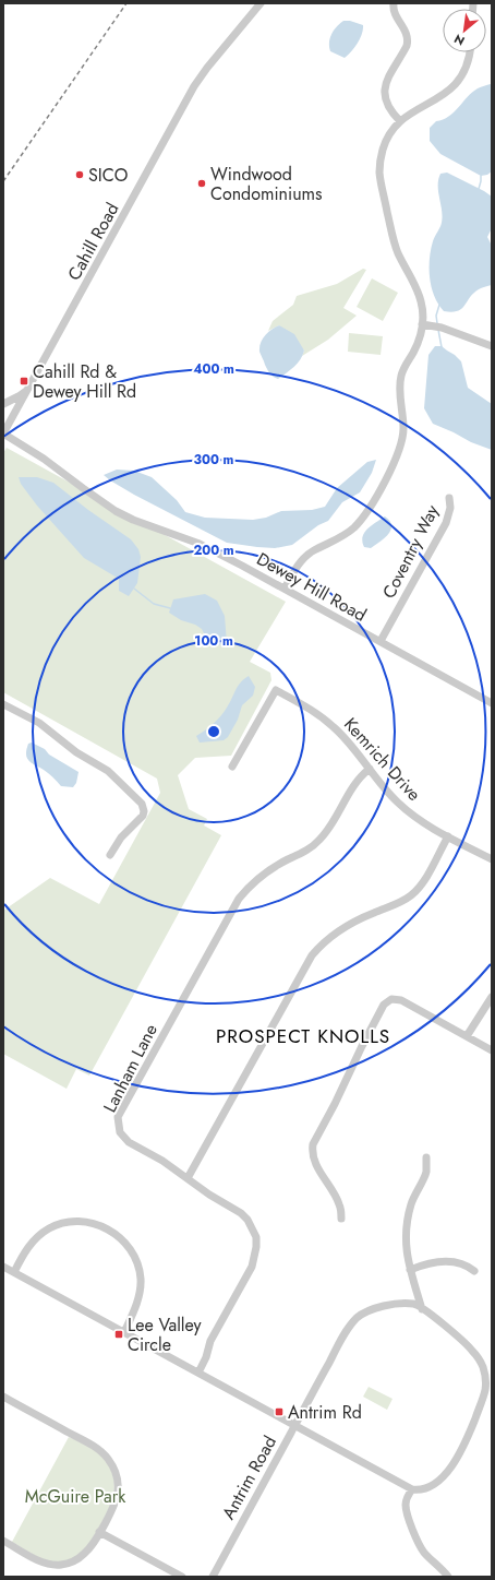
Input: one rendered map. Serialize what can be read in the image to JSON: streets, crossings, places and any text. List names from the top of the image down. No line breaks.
{"streets":{"street":["Cahill Road","Coventry Way","Dewey Hill Road","Kemrich Drive","Lanham Lane","Antrim Road"]},"crossings":[["Cahill Road","Dewey Hill Road"],["Coventry Way","Dewey Hill Road"],["Kemrich Drive","Lanham Lane"]],"districts":["PROSPECT KNOLLS"],"parks":["McGuire Park"],"places":{"other":["SICO","Windwood Condominiums"],"transit":["Cahill Rd & Dewey Hill Rd","Lee Valley Circle","Antrim Rd"]},"north":"bottom left","rings":["400 m","300 m","200 m","100 m"]}
